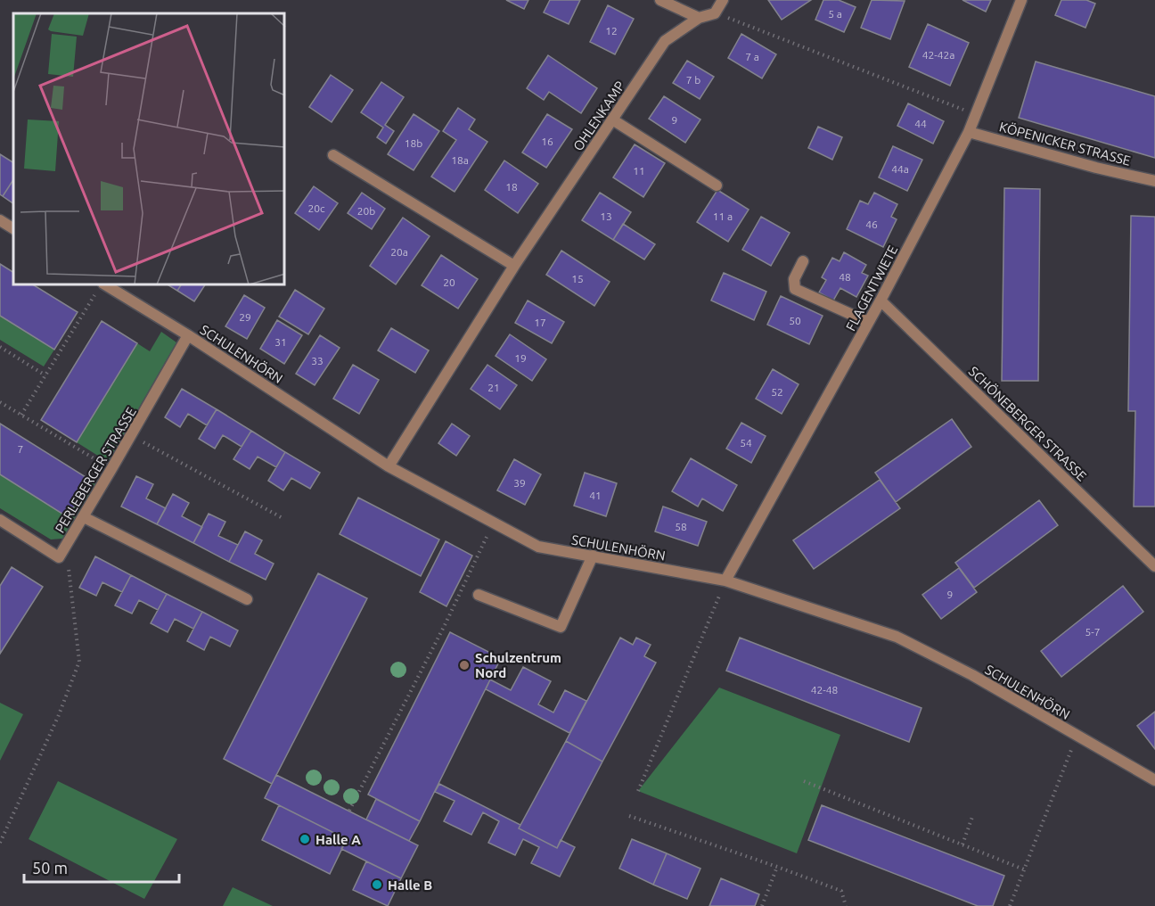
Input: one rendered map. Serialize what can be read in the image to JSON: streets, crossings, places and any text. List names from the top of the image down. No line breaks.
{"streets":{"street":["OHLENKAMP","KÖPENICKER STRASSE","FLAGENTWIETE","SCHULENHÖRN","SCHÖNEBERGER STRASSE","PERLEBERGER STRASSE"]},"crossings":[["OHLENKAMP","SCHULENHÖRN"],["KÖPENICKER STRASSE","FLAGENTWIETE"],["FLAGENTWIETE","SCHULENHÖRN"],["FLAGENTWIETE","SCHÖNEBERGER STRASSE"],["SCHULENHÖRN","PERLEBERGER STRASSE"]],"places":["Schulzentrum Nord","Halle A","Halle B"],"house_numbers":["5 a","12","42-42a","7 a","7 b","9","44","16","18b","18a","44a","11","18","20c","20b","13","11 a","46","20a","48","15","20","29","50","17","31","19","33","21","52","54","7","39","41","58","9","5-7","42-48"],"scale_bar":"50 m"}
